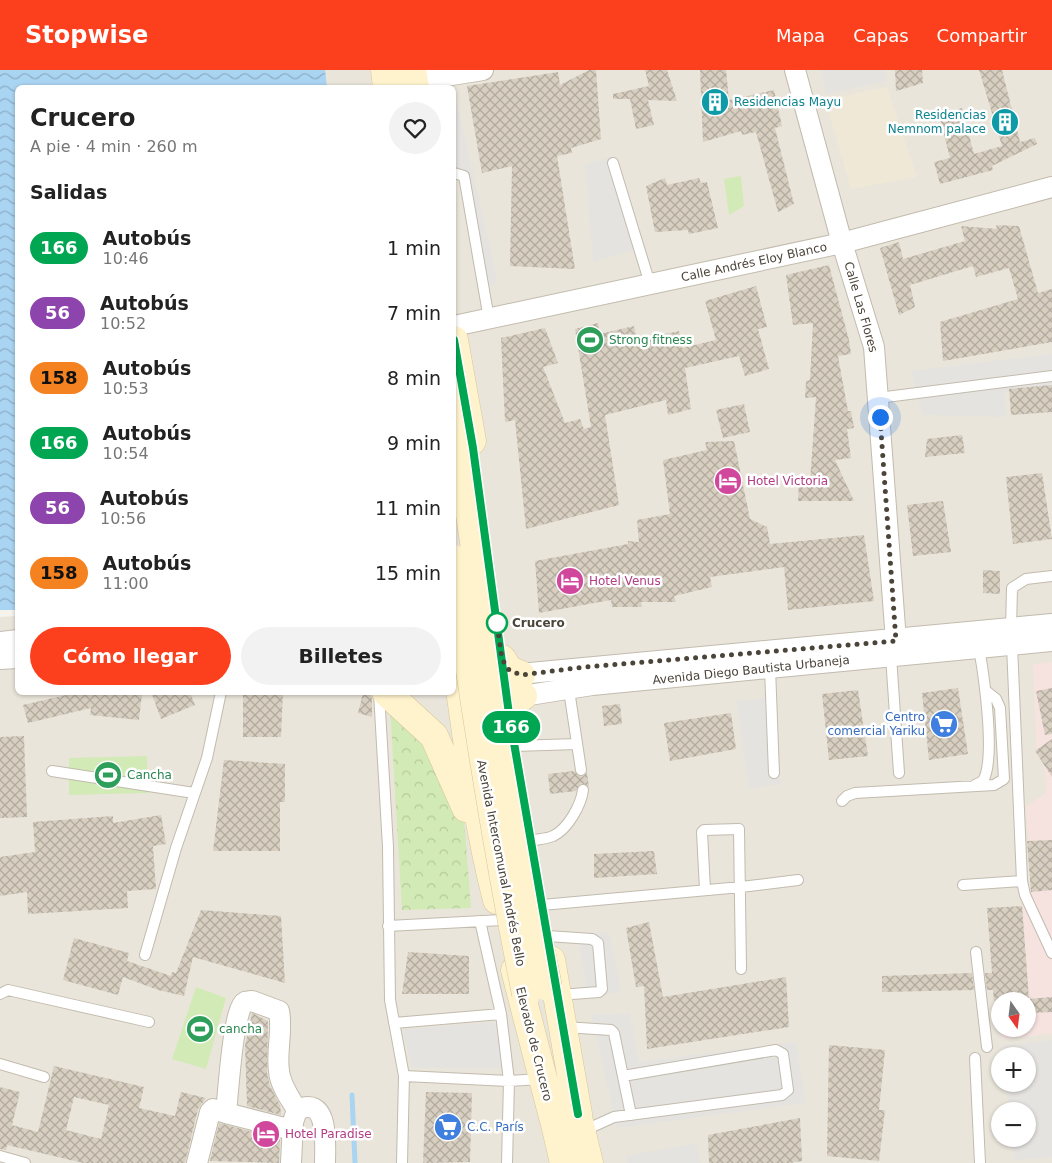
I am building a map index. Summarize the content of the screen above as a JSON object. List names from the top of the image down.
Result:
{
  "streets": {
    "main road": ["Avenida Intercomunal Andrés Bello", "Elevado de Crucero"],
    "street": ["Calle Andrés Eloy Blanco", "Calle Las Flores", "Avenida Diego Bautista Urbaneja"]
  },
  "crossings": [
    ["Calle Andrés Eloy Blanco", "Calle Las Flores"],
    ["Calle Las Flores", "Avenida Diego Bautista Urbaneja"],
    ["Avenida Intercomunal Andrés Bello", "Elevado de Crucero"]
  ],
  "places": {
    "building": ["Residencias Mayu", "Residencias Nemnom palace"],
    "sports": ["Strong fitness", "Cancha", "cancha"],
    "hotel": ["Hotel Victoria", "Hotel Venus", "Hotel Paradise"],
    "other": ["Crucero"],
    "supermarket": ["Centro comercial Yariku", "C.C. París"]
  },
  "lines": ["bus line 166"],
  "north": "bottom",
  "page": {
    "header": "Stopwise",
    "nav": ["Mapa", "Capas", "Compartir"],
    "on_map": "166",
    "heading": [
      ["Crucero", "A pie · 4 min · 260 m"],
      "Salidas"
    ],
    "list": [
      {
        "mark": "166",
        "name": "Autobús",
        "note": "10:46",
        "value": "1 min"
      },
      {
        "mark": "56",
        "name": "Autobús",
        "note": "10:52",
        "value": "7 min"
      },
      {
        "mark": "158",
        "name": "Autobús",
        "note": "10:53",
        "value": "8 min"
      },
      {
        "mark": "166",
        "name": "Autobús",
        "note": "10:54",
        "value": "9 min"
      },
      {
        "mark": "56",
        "name": "Autobús",
        "note": "10:56",
        "value": "11 min"
      },
      {
        "mark": "158",
        "name": "Autobús",
        "note": "11:00",
        "value": "15 min"
      }
    ],
    "buttons": ["Cómo llegar", "Billetes"],
    "map_buttons": ["+", "−"]
  }
}
